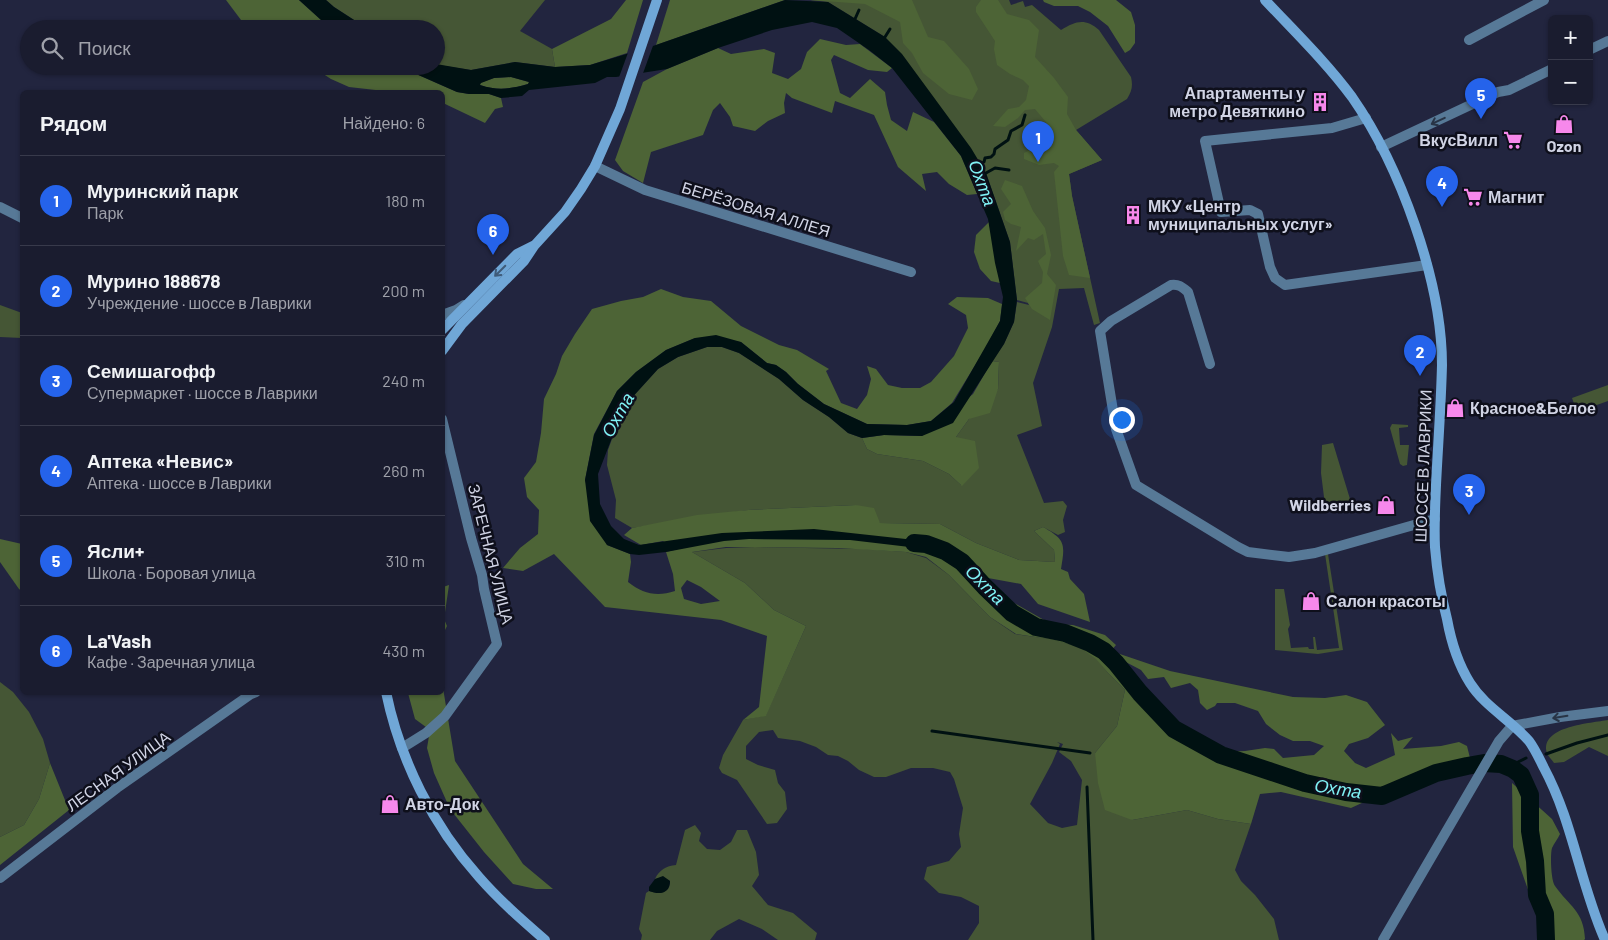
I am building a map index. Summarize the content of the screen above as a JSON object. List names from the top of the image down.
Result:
{
  "streets": {
    "street": [
      "БЕРЁЗОВАЯ АЛЛЕЯ",
      "ШОССЕ В ЛАВРИКИ",
      "ЗАРЕЧНАЯ УЛИЦА",
      "ЛЕСНАЯ УЛИЦА"
    ]
  },
  "water": ["Охта"],
  "places": {
    "building": ["Апартаменты у метро Девяткино", "МКУ «Центр муниципальных услуг»"],
    "shop": [
      "Ozon",
      "Красное&Белое",
      "Wildberries",
      "Салон красоты",
      "Авто-Док"
    ],
    "supermarket": ["ВкусВилл", "Магнит"]
  },
  "page": {
    "map_buttons": ["+", "−"],
    "search": "Поиск",
    "pins": [
      "5",
      "1",
      "4",
      "6",
      "2",
      "3"
    ],
    "heading": ["Рядом", "Найдено: 6"],
    "list": [
      {
        "mark": "1",
        "name": "Муринский парк",
        "note": "Парк",
        "value": "180 m"
      },
      {
        "mark": "2",
        "name": "Мурино 188678",
        "note": "Учреждение · шоссе в Лаврики",
        "value": "200 m"
      },
      {
        "mark": "3",
        "name": "Семишагофф",
        "note": "Супермаркет · шоссе в Лаврики",
        "value": "240 m"
      },
      {
        "mark": "4",
        "name": "Аптека «Невис»",
        "note": "Аптека · шоссе в Лаврики",
        "value": "260 m"
      },
      {
        "mark": "5",
        "name": "Ясли+",
        "note": "Школа · Боровая улица",
        "value": "310 m"
      },
      {
        "mark": "6",
        "name": "La'Vash",
        "note": "Кафе · Заречная улица",
        "value": "430 m"
      }
    ]
  }
}
